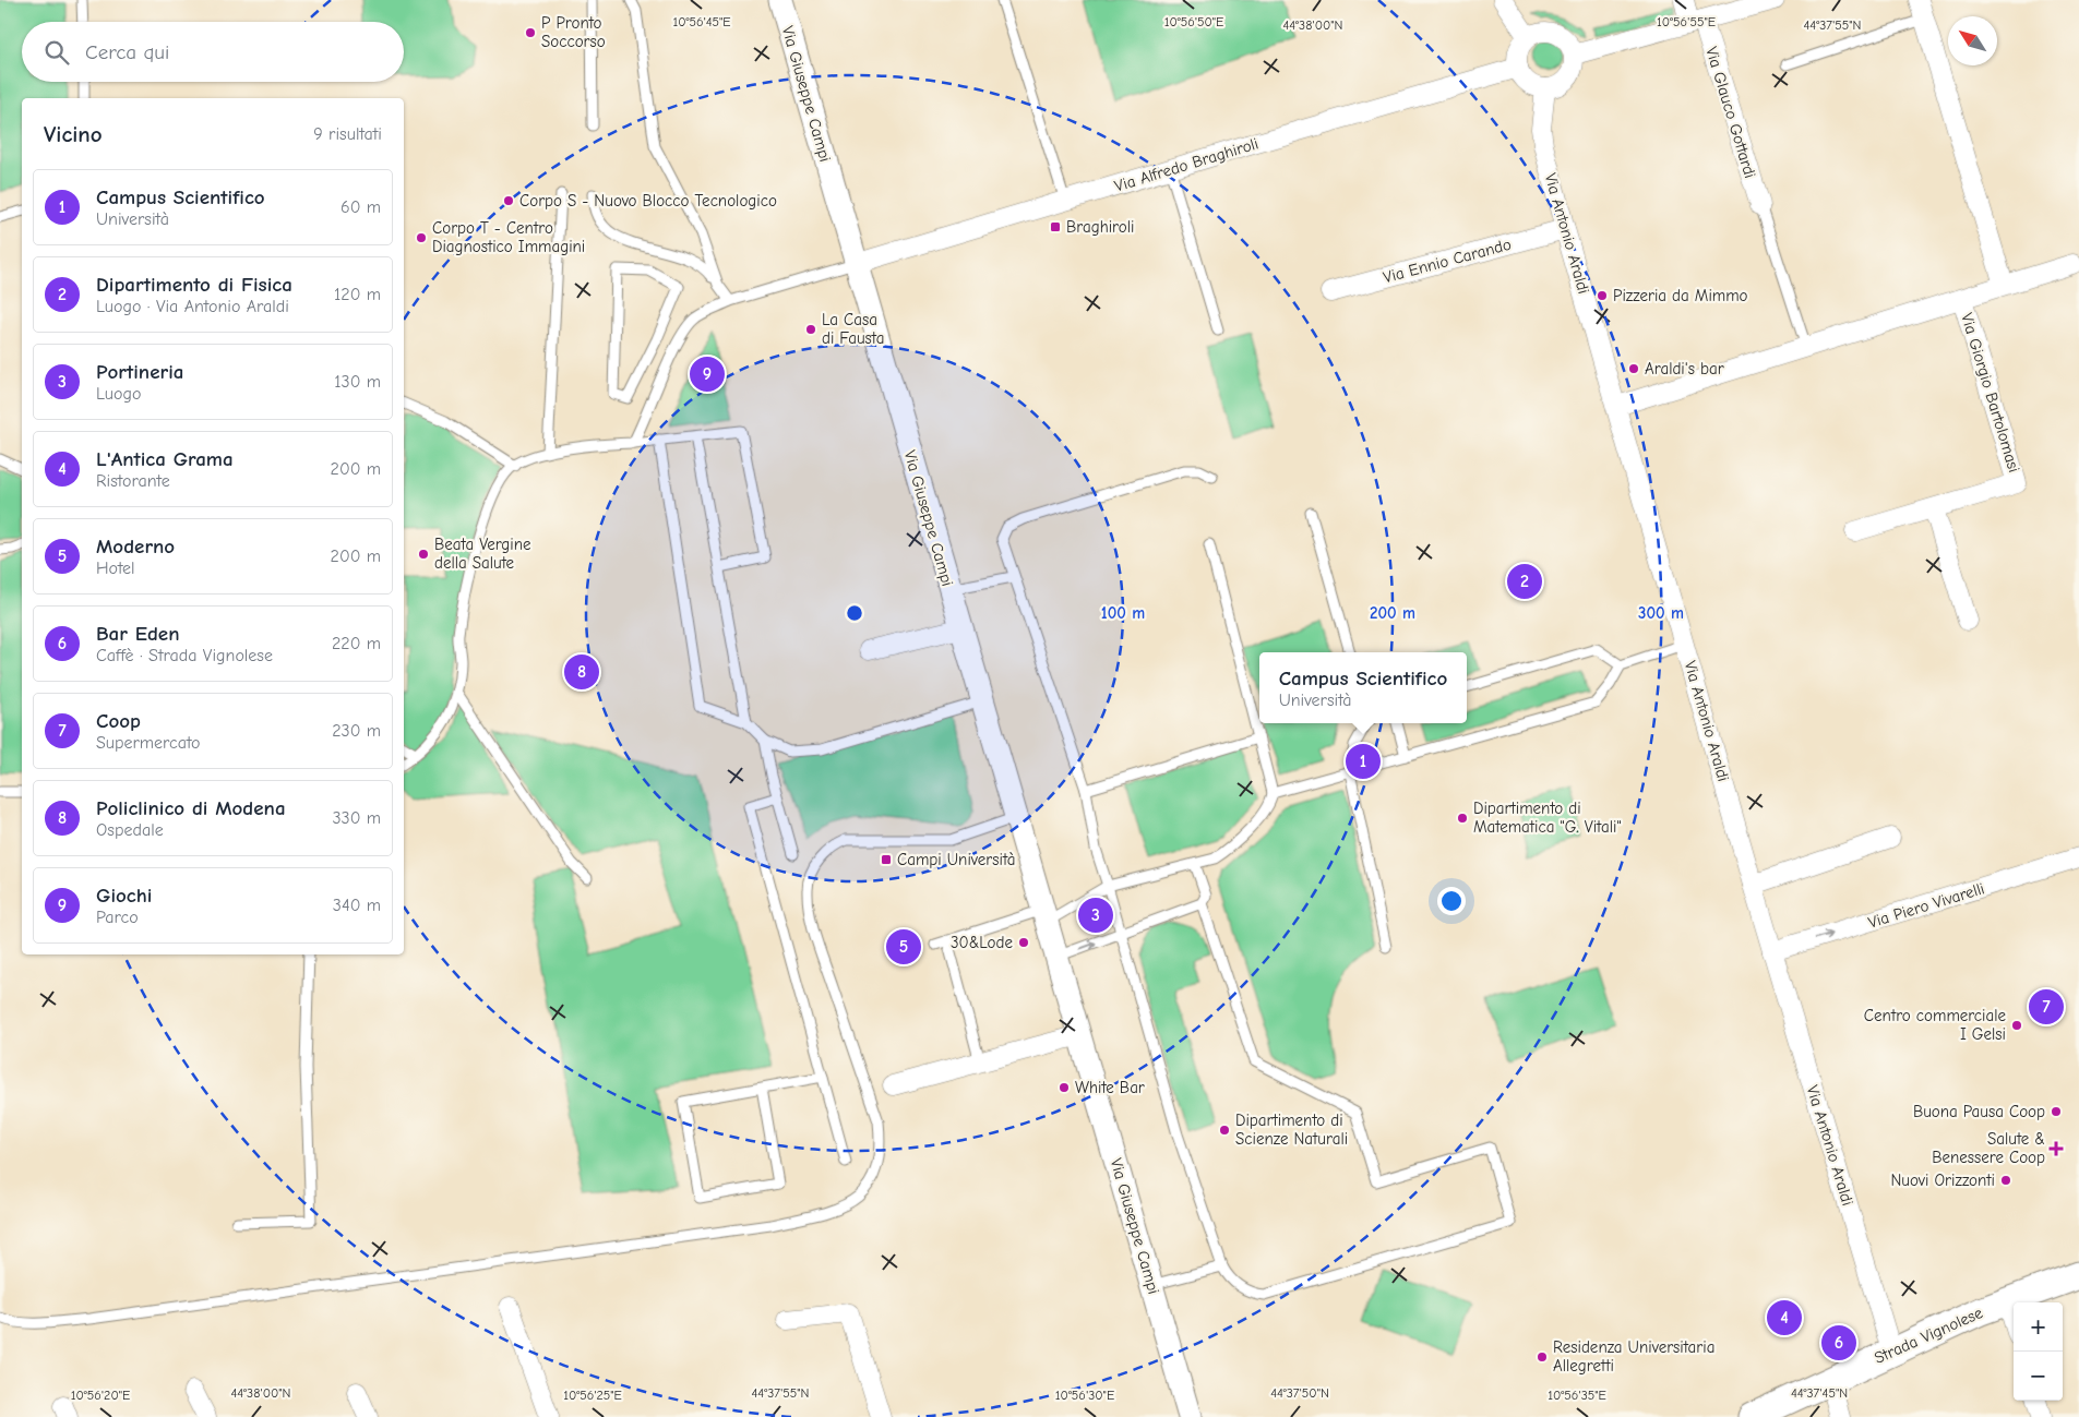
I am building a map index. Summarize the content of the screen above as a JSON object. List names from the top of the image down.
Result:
{
  "streets": {
    "main road": ["Strada Vignolese"],
    "street": [
      "Via Giuseppe Campi",
      "Via Glauco Gottardi",
      "Via Alfredo Braghiroli",
      "Via Antonio Araldi",
      "Via Ennio Carando",
      "Via Giorgio Bartolomasi",
      "Via Piero Vivarelli"
    ]
  },
  "crossings": [
    ["Via Giuseppe Campi", "Via Alfredo Braghiroli"],
    ["Via Alfredo Braghiroli", "Via Antonio Araldi"],
    ["Via Antonio Araldi", "Via Ennio Carando"],
    ["Via Antonio Araldi", "Via Piero Vivarelli"],
    ["Via Antonio Araldi", "Strada Vignolese"]
  ],
  "places": {
    "other": [
      "P Pronto Soccorso",
      "Corpo S - Nuovo Blocco Tecnologico",
      "Corpo T - Centro Diagnostico Immagini",
      "Pizzeria da Mimmo",
      "La Casa di Fausta",
      "Araldi's bar",
      "Beata Vergine della Salute",
      "Dipartimento di Matematica \"G. Vitali\"",
      "30&Lode",
      "Centro commerciale I Gelsi",
      "White Bar",
      "Buona Pausa Coop",
      "Dipartimento di Scienze Naturali",
      "Nuovi Orizzonti",
      "Residenza Universitaria Allegretti"
    ],
    "transit": ["Braghiroli", "Campi Università"],
    "health": ["Salute & Benessere Coop"]
  },
  "north": "top left",
  "page": {
    "search": "Cerca qui",
    "heading": ["Vicino", "9 risultati"],
    "list": [
      {
        "mark": "1",
        "name": "Campus Scientifico",
        "note": "Università",
        "value": "60 m"
      },
      {
        "mark": "2",
        "name": "Dipartimento di Fisica",
        "note": "Luogo · Via Antonio Araldi",
        "value": "120 m"
      },
      {
        "mark": "3",
        "name": "Portineria",
        "note": "Luogo",
        "value": "130 m"
      },
      {
        "mark": "4",
        "name": "L'Antica Grama",
        "note": "Ristorante",
        "value": "200 m"
      },
      {
        "mark": "5",
        "name": "Moderno",
        "note": "Hotel",
        "value": "200 m"
      },
      {
        "mark": "6",
        "name": "Bar Eden",
        "note": "Caffè · Strada Vignolese",
        "value": "220 m"
      },
      {
        "mark": "7",
        "name": "Coop",
        "note": "Supermercato",
        "value": "230 m"
      },
      {
        "mark": "8",
        "name": "Policlinico di Modena",
        "note": "Ospedale",
        "value": "330 m"
      },
      {
        "mark": "9",
        "name": "Giochi",
        "note": "Parco",
        "value": "340 m"
      }
    ],
    "pins": [
      "9",
      "2",
      "8",
      "1",
      "3",
      "5",
      "7",
      "4",
      "6"
    ],
    "popup": ["Campus Scientifico", "Università"],
    "map_buttons": ["+", "−"]
  },
  "coordinates": [
    "10°56'45\"E",
    "10°56'50\"E",
    "10°56'55\"E",
    "44°38'00\"N",
    "44°37'55\"N",
    "44°37'50\"N",
    "44°37'45\"N",
    "10°56'20\"E",
    "10°56'25\"E",
    "10°56'30\"E",
    "10°56'35\"E"
  ],
  "rings": ["100 m", "200 m", "300 m"]
}
